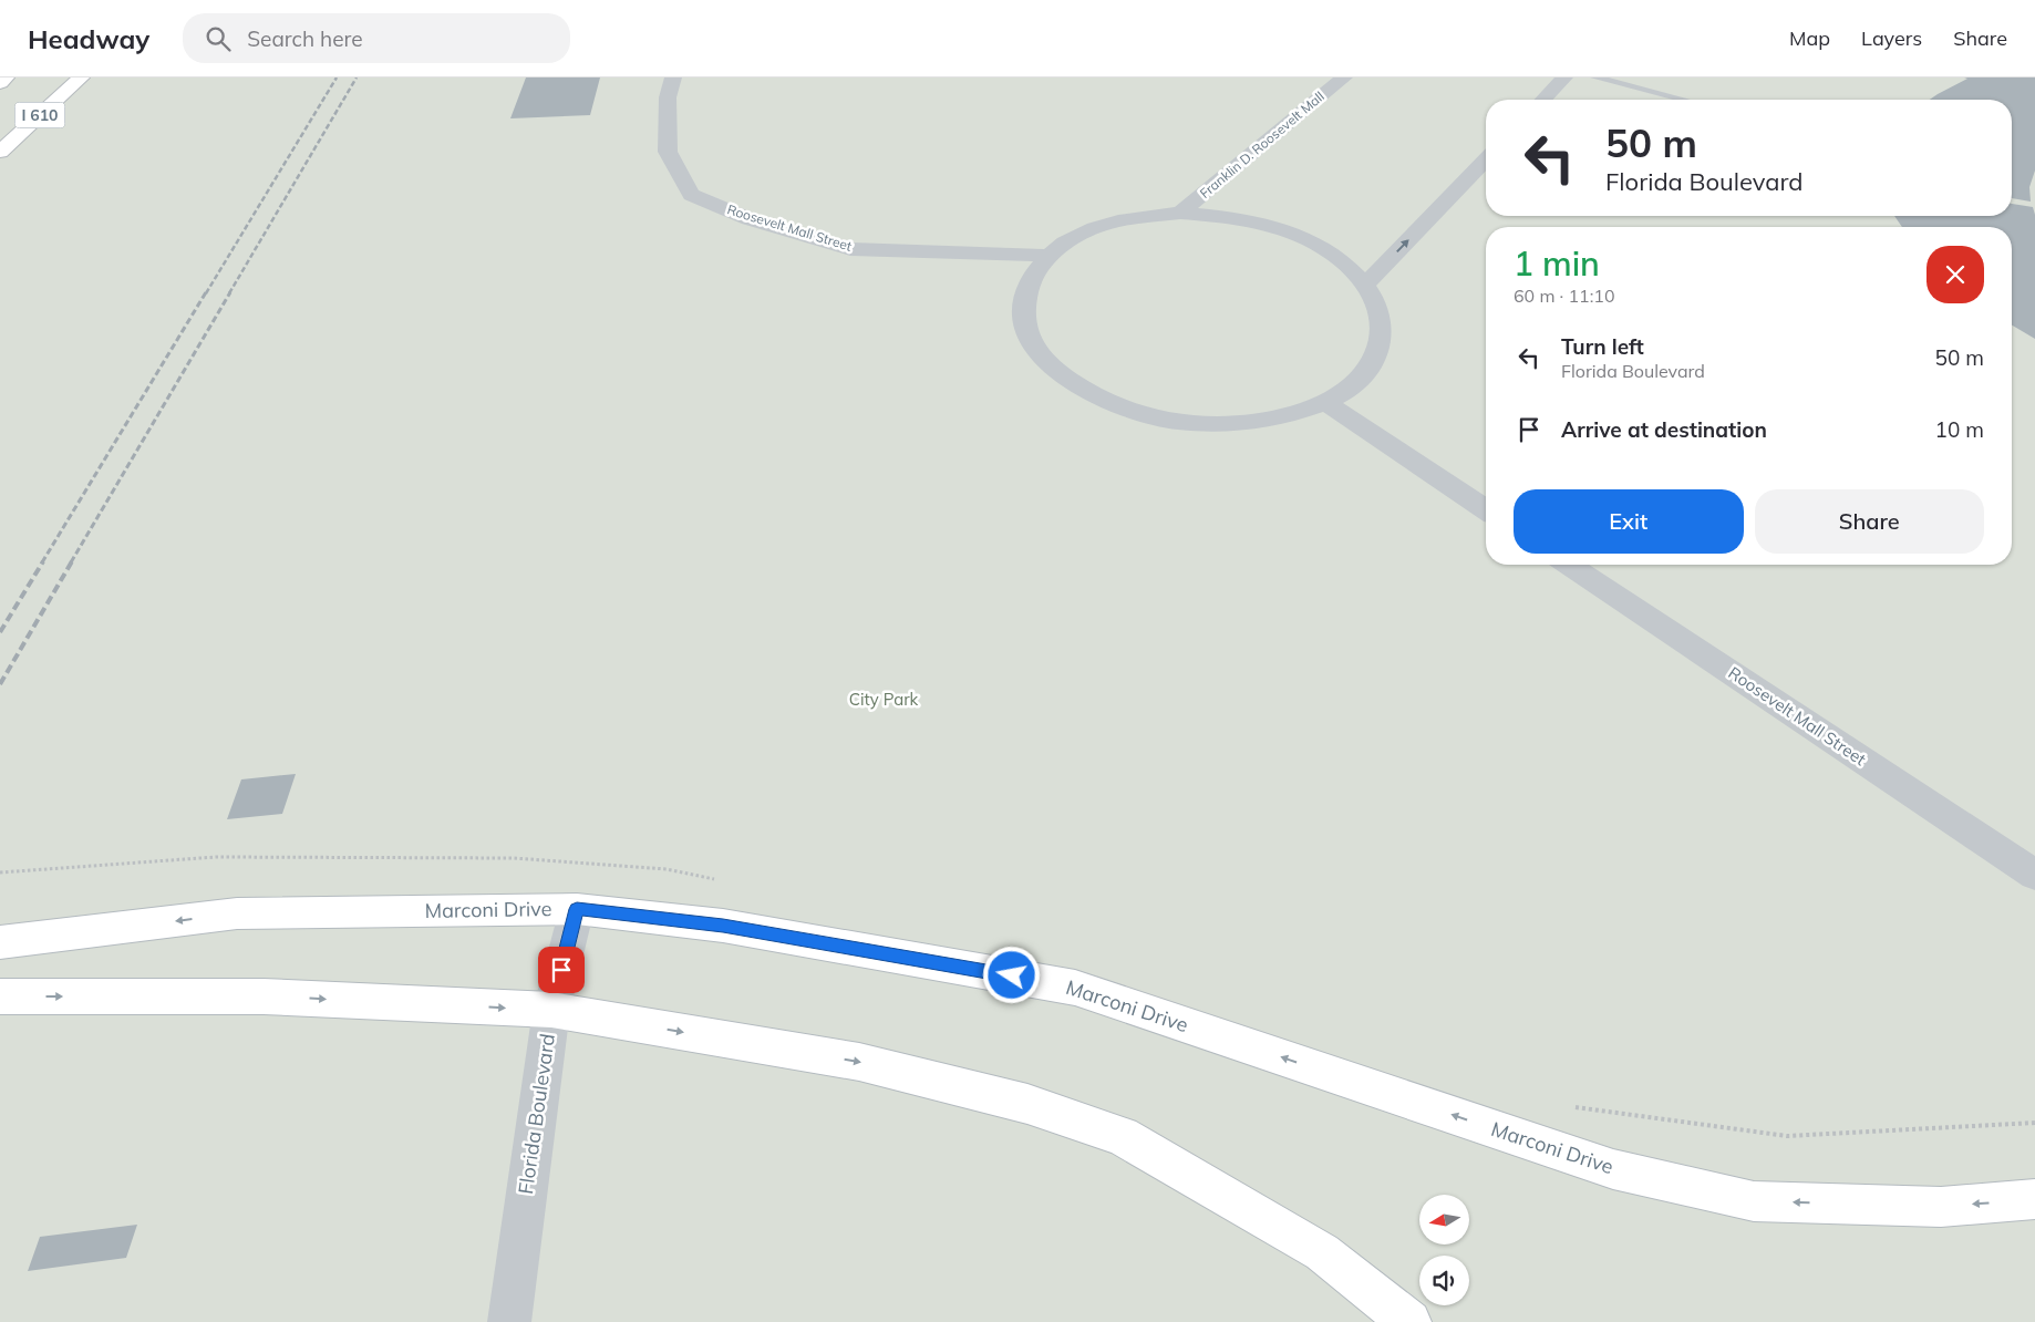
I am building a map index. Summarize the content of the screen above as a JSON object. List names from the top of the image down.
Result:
{
  "streets": {
    "main road": ["I 610", "Marconi Drive"],
    "street": ["Franklin D. Roosevelt Mall", "Roosevelt Mall Street", "Florida Boulevard"]
  },
  "crossings": [
    ["Marconi Drive", "Florida Boulevard"]
  ],
  "parks": ["City Park"],
  "north": "left",
  "page": {
    "header": "Headway",
    "search": "Search here",
    "nav": ["Map", "Layers", "Share"],
    "turn": ["50 m", "Florida Boulevard"],
    "heading": ["1 min", "60 m · 11:10"],
    "list": [
      {
        "name": "Turn left",
        "note": "Florida Boulevard",
        "value": "50 m"
      },
      {
        "name": "Arrive at destination",
        "value": "10 m"
      }
    ],
    "buttons": ["Exit", "Share"]
  }
}
